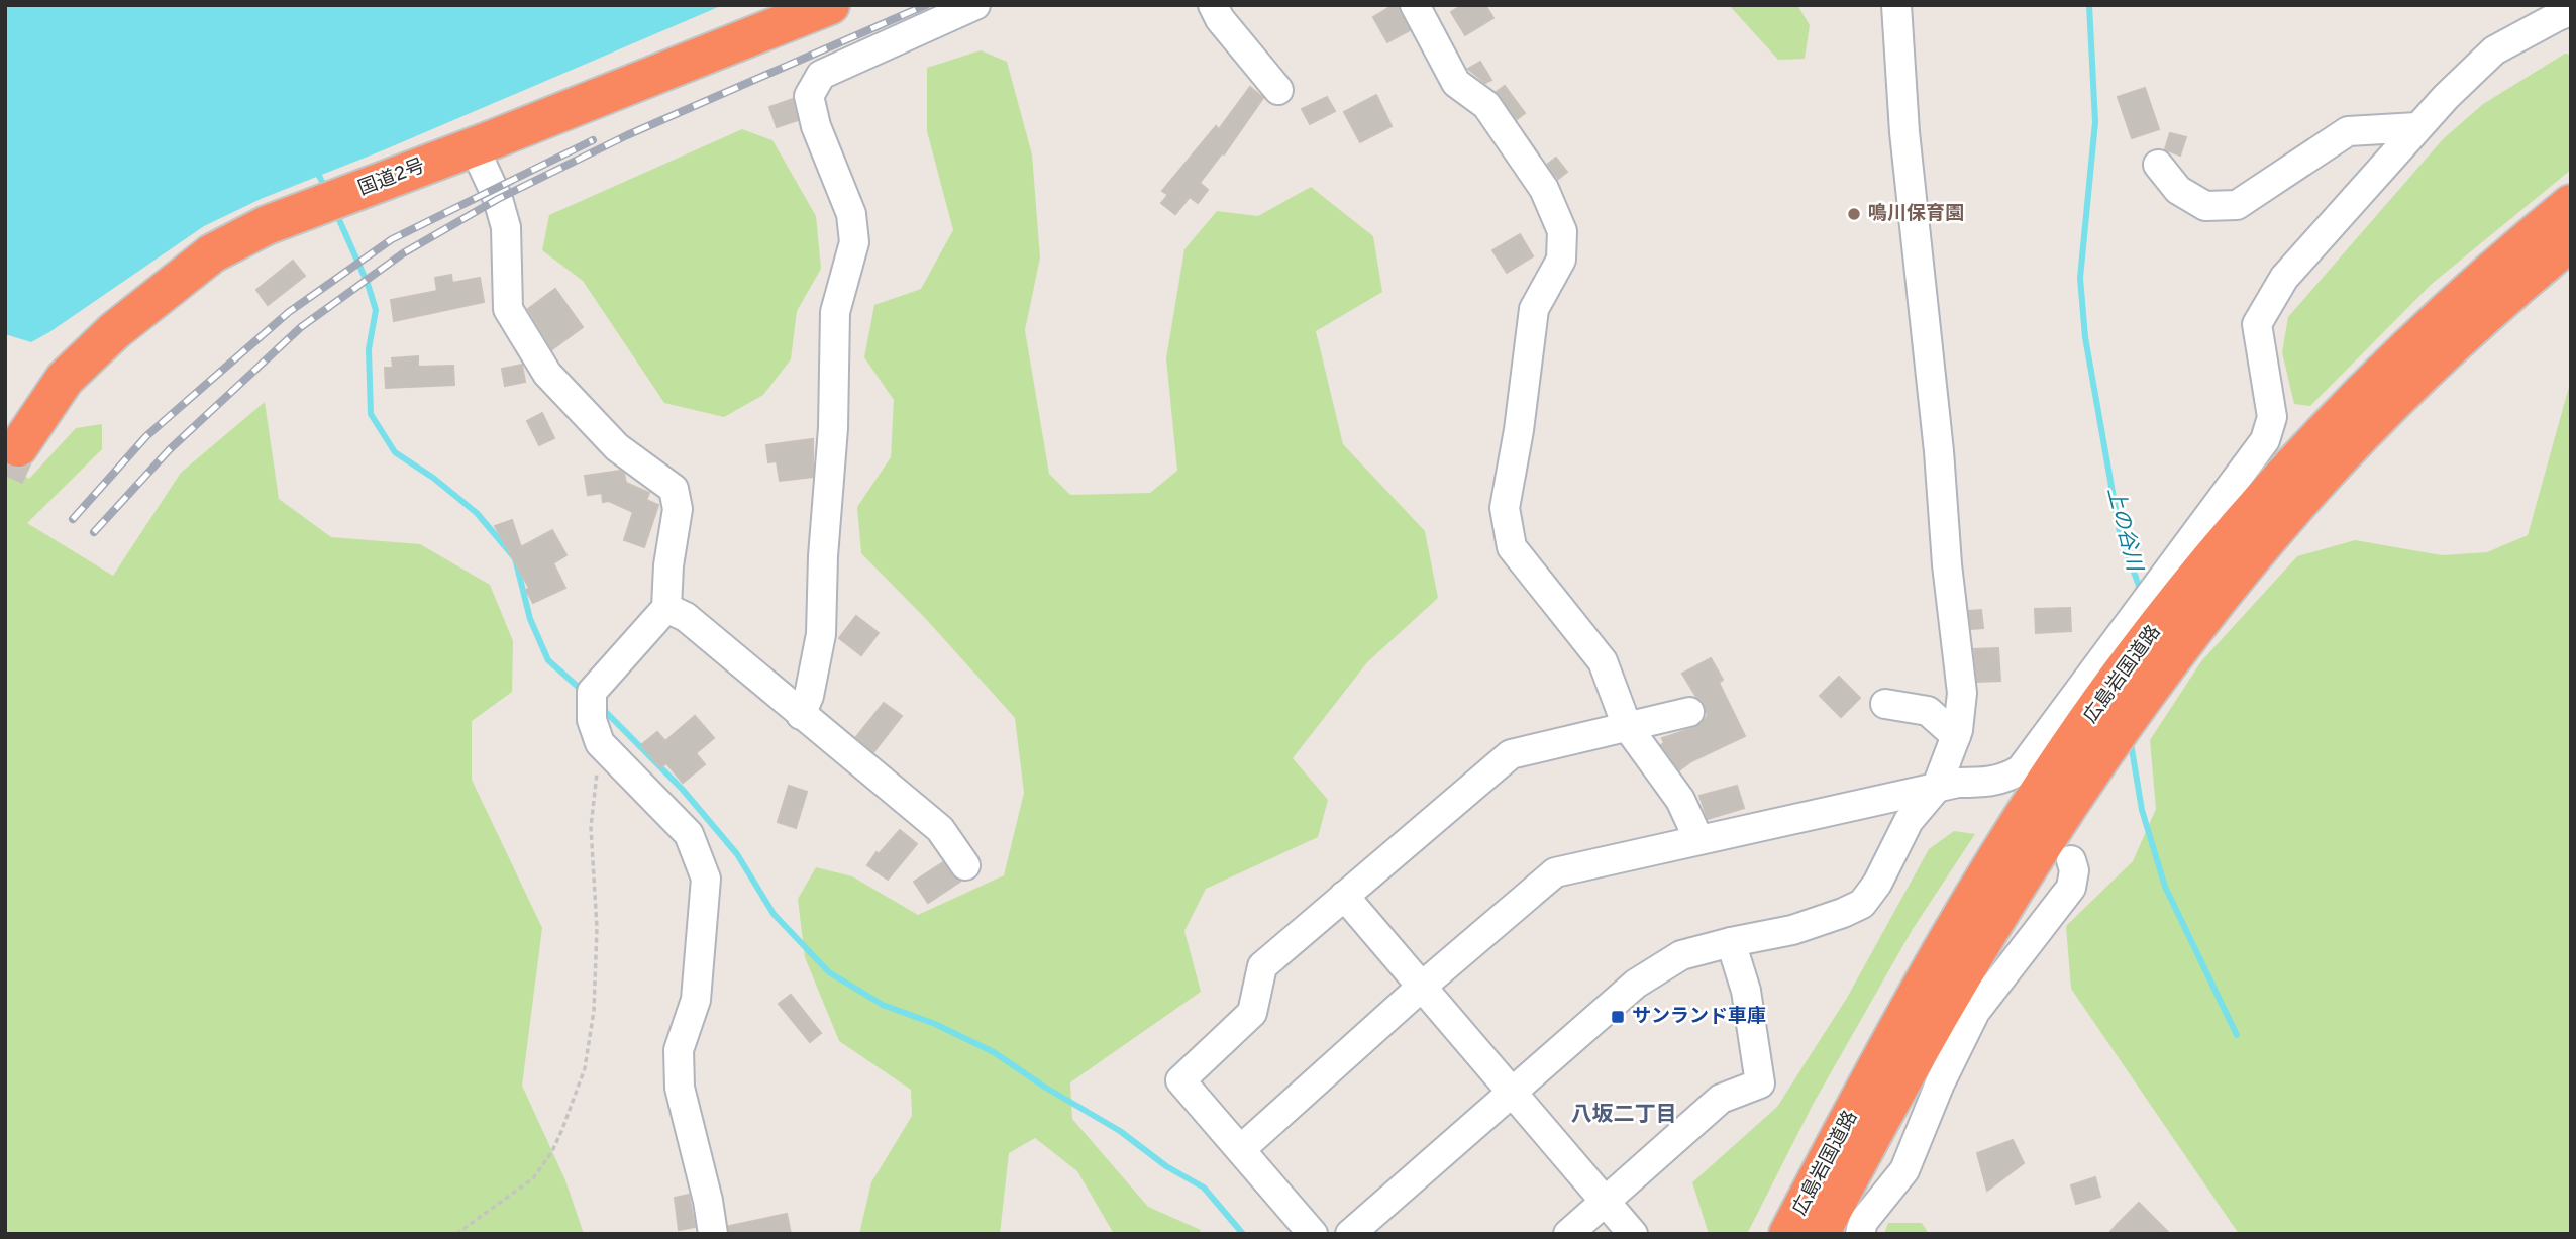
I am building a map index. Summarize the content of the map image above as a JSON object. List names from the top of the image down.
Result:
{
  "streets": {
    "highway": ["国道2号", "広島岩国道路"]
  },
  "districts": ["八坂二丁目"],
  "water": ["上の谷川"],
  "places": {
    "other": ["鳴川保育園"],
    "transit": ["サンランド車庫"]
  }
}
